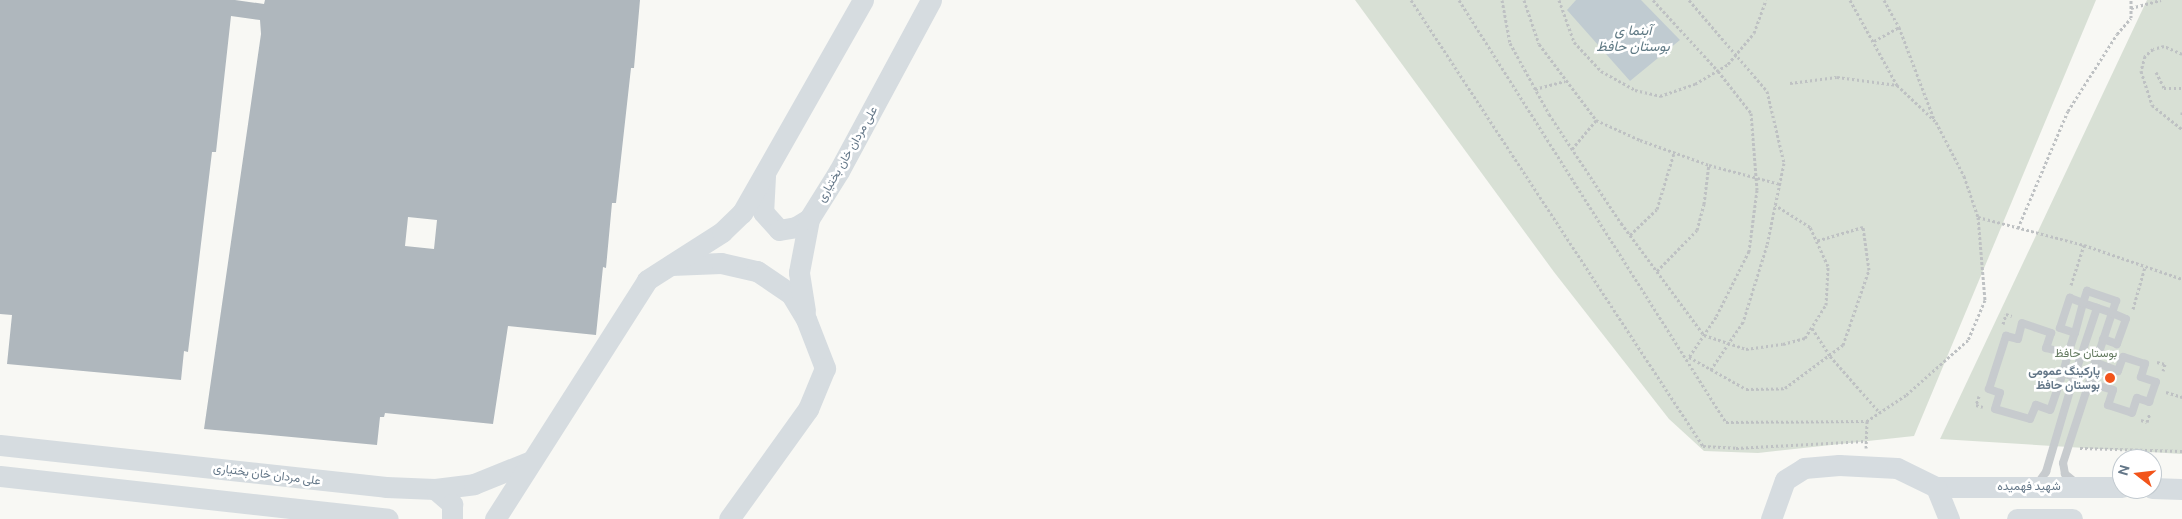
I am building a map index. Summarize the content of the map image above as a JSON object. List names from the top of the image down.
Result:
{
  "streets": {
    "main road": ["علی مردان خان بختیاری", "شهید فهمیده"]
  },
  "water": ["آبنما ی بوستان حافظ"],
  "parks": ["بوستان حافظ"],
  "places": ["پارکینگ عمومی بوستان حافظ"],
  "north": "left"
}
